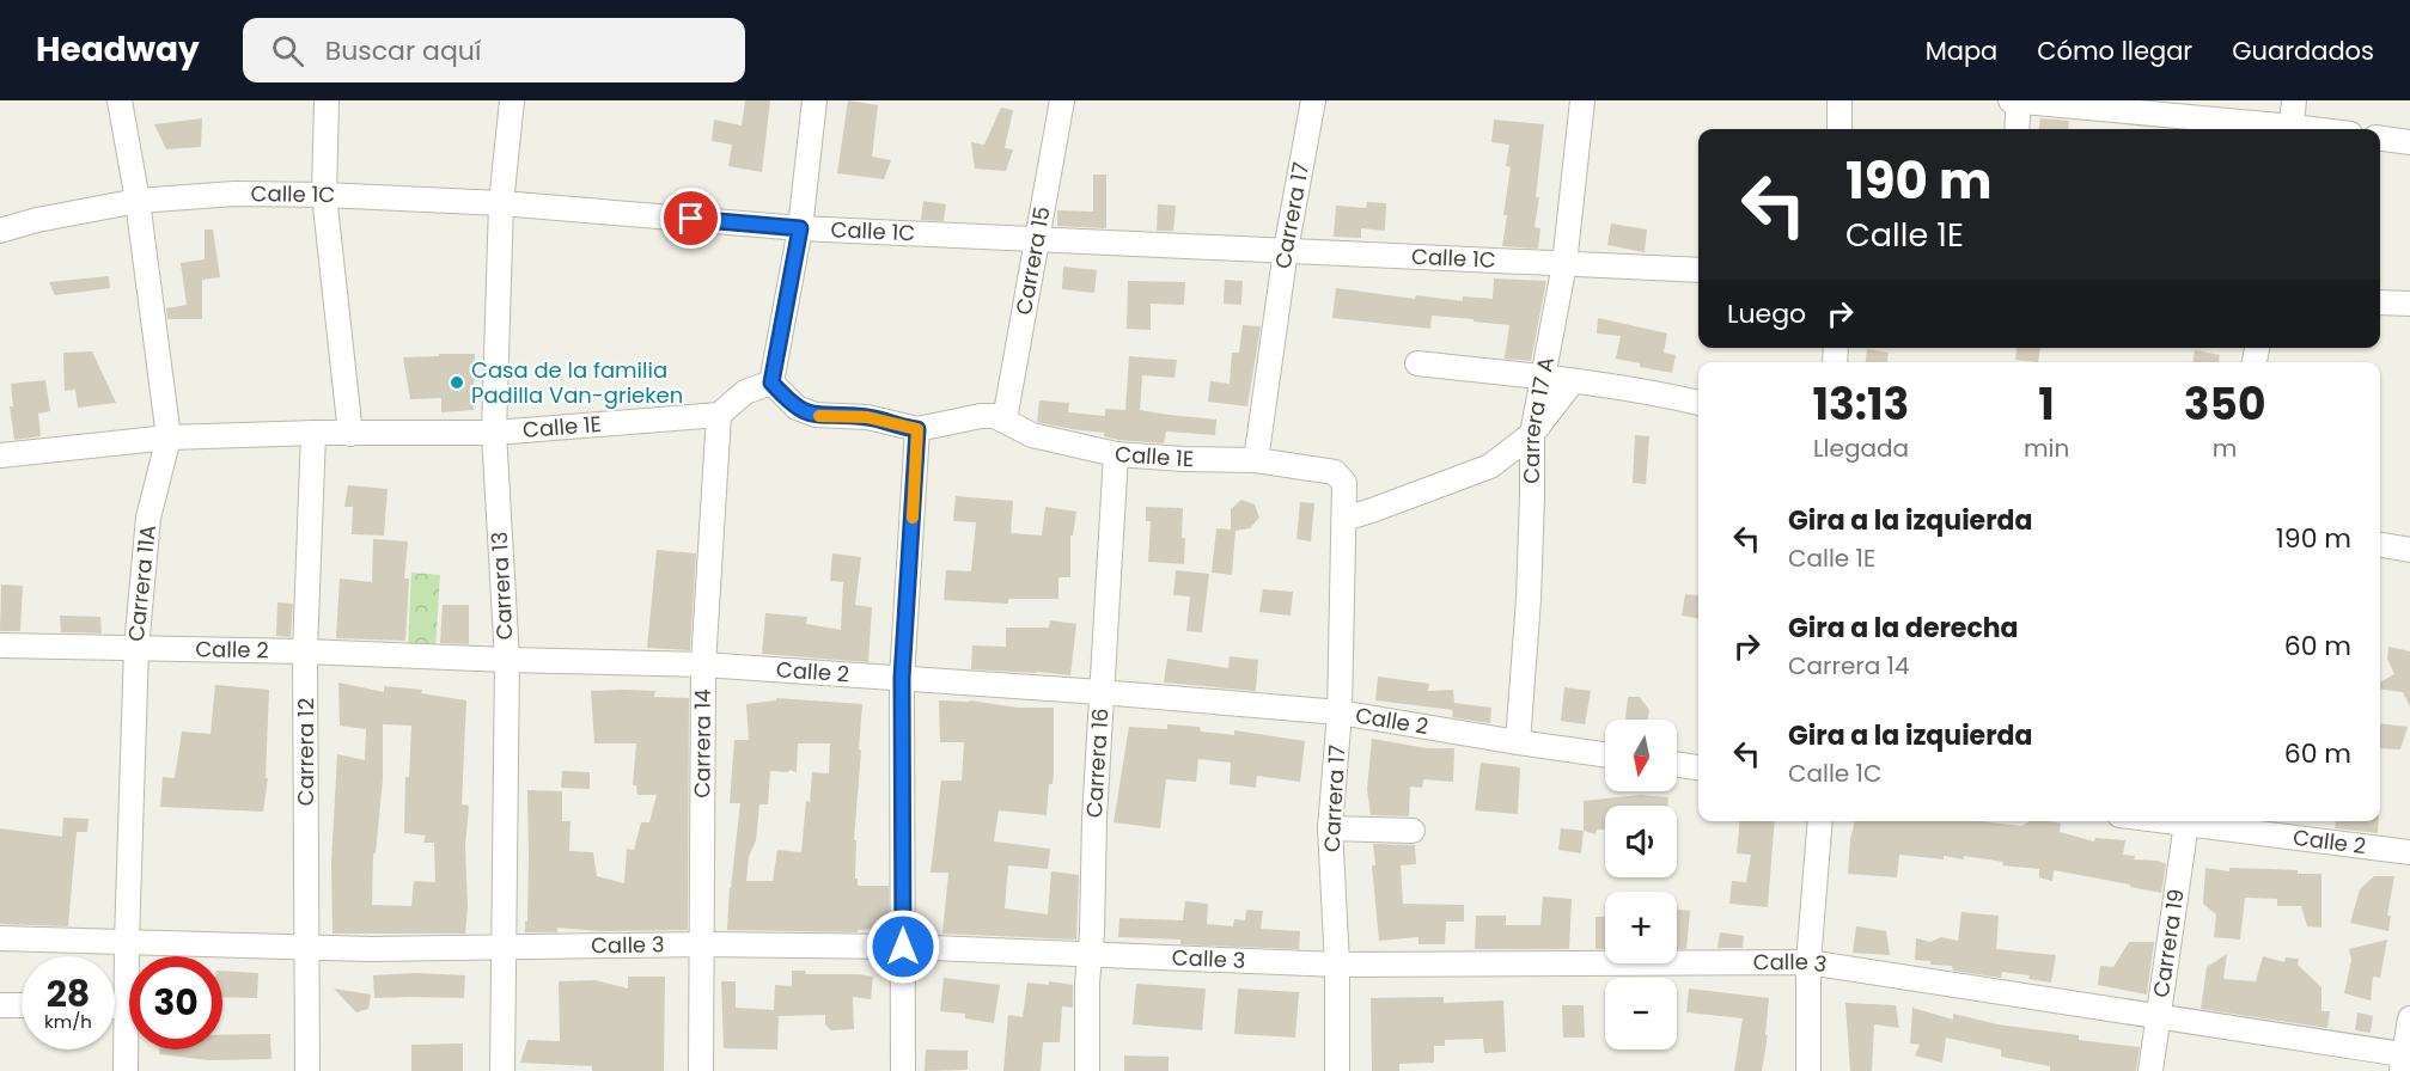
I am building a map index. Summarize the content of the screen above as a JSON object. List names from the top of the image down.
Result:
{
  "streets": {
    "street": [
      "Calle 1C",
      "Carrera 17",
      "Carrera 15",
      "Carrera 17 A",
      "Calle 1E",
      "Carrera 11A",
      "Carrera 13",
      "Calle 2",
      "Carrera 14",
      "Carrera 12",
      "Carrera 16",
      "Carrera 19",
      "Calle 3"
    ]
  },
  "crossings": [
    ["Calle 1C", "Carrera 17"],
    ["Calle 1C", "Carrera 15"],
    ["Calle 1C", "Carrera 17 A"],
    ["Calle 1C", "Carrera 11A"],
    ["Calle 1C", "Carrera 13"],
    ["Carrera 17", "Calle 1E"],
    ["Carrera 17", "Calle 2"],
    ["Carrera 17", "Calle 3"],
    ["Carrera 15", "Calle 1E"],
    ["Carrera 17 A", "Calle 2"],
    ["Calle 1E", "Carrera 11A"],
    ["Calle 1E", "Carrera 13"],
    ["Calle 1E", "Carrera 14"],
    ["Calle 1E", "Carrera 12"],
    ["Calle 1E", "Carrera 16"],
    ["Carrera 11A", "Calle 2"],
    ["Carrera 11A", "Calle 3"],
    ["Carrera 13", "Calle 2"],
    ["Carrera 13", "Calle 3"],
    ["Calle 2", "Carrera 14"],
    ["Calle 2", "Carrera 12"],
    ["Calle 2", "Carrera 16"],
    ["Carrera 14", "Calle 3"],
    ["Carrera 12", "Calle 3"],
    ["Carrera 16", "Calle 3"],
    ["Carrera 19", "Calle 3"]
  ],
  "places": ["Casa de la familia Padilla Van-grieken"],
  "north": "bottom",
  "page": {
    "header": "Headway",
    "search": "Buscar aquí",
    "nav": ["Mapa", "Cómo llegar", "Guardados"],
    "turn": ["190 m", "Calle 1E"],
    "then": "Luego",
    "eta": [
      "13:13",
      "Llegada",
      "1",
      "min",
      "350",
      "m"
    ],
    "list": [
      {
        "name": "Gira a la izquierda",
        "note": "Calle 1E",
        "value": "190 m"
      },
      {
        "name": "Gira a la derecha",
        "note": "Carrera 14",
        "value": "60 m"
      },
      {
        "name": "Gira a la izquierda",
        "note": "Calle 1C",
        "value": "60 m"
      }
    ],
    "map_buttons": ["+", "−"],
    "speed": "28 km/h",
    "limit": "30"
  }
}
